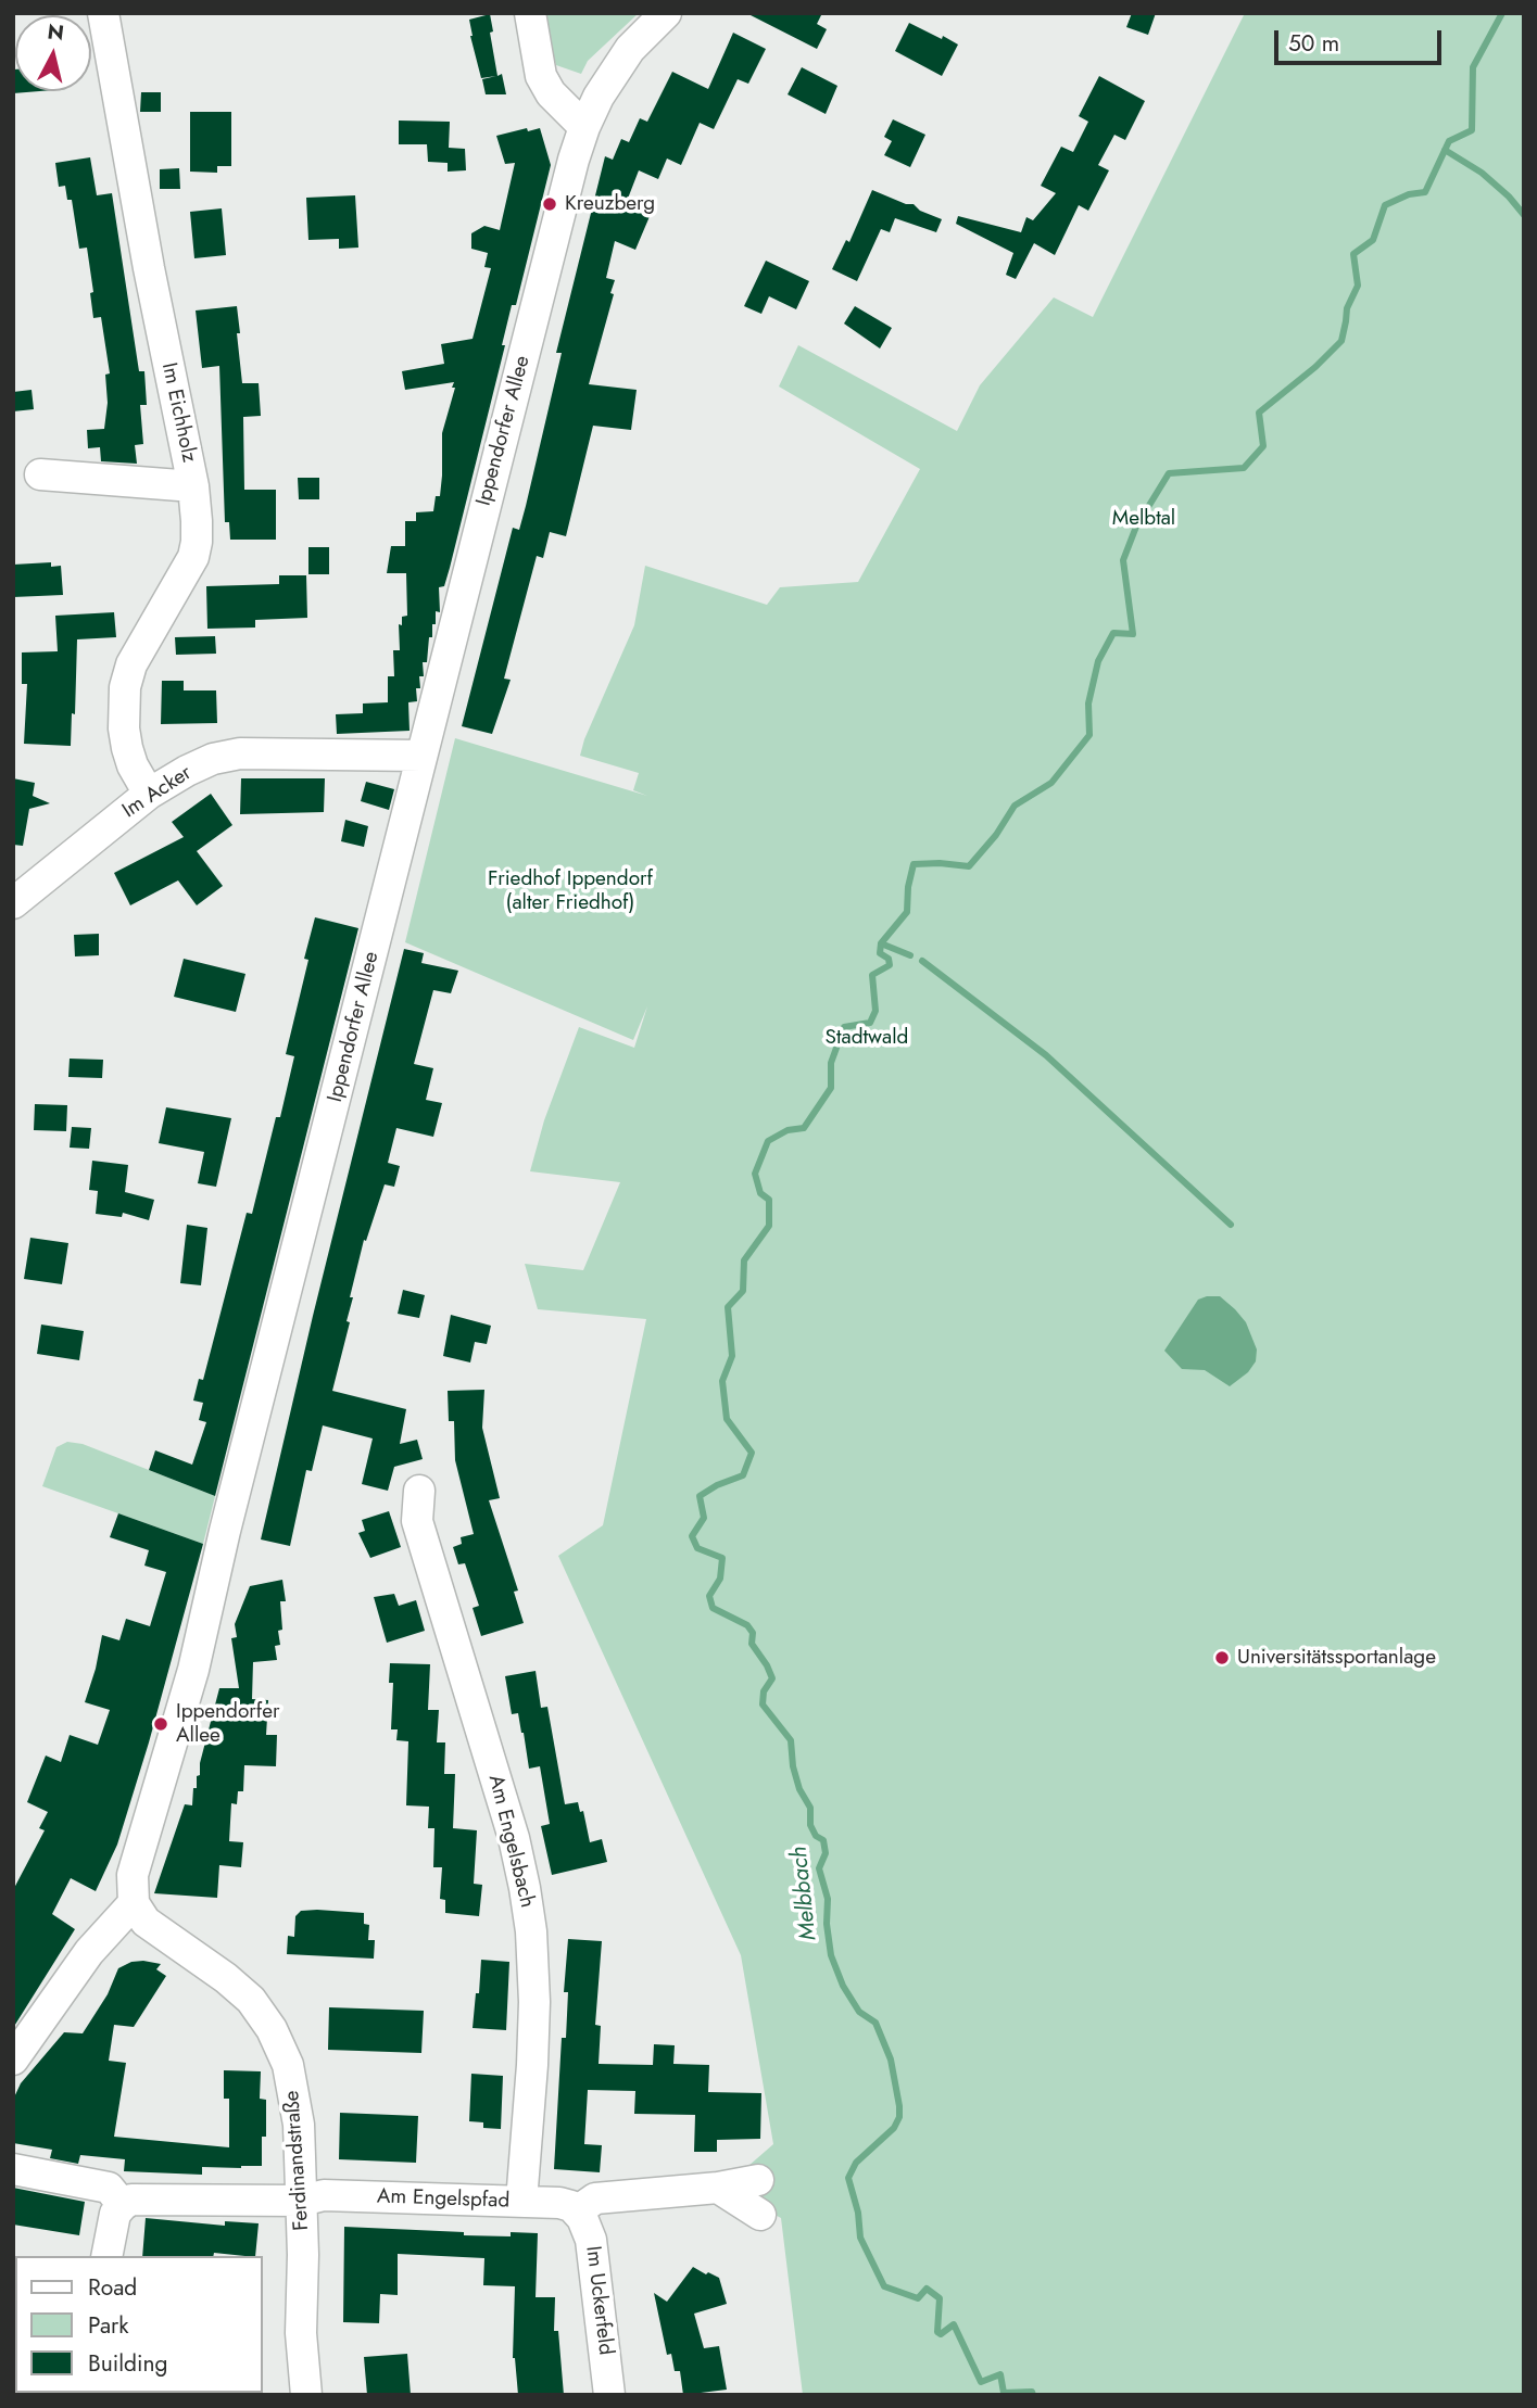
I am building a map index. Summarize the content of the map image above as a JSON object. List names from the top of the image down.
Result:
{
  "streets": {
    "street": [
      "Im Eichholz",
      "Ippendorfer Allee",
      "Im Acker",
      "Am Engelsbach",
      "Ferdinandstraße",
      "Am Engelspfad",
      "Im Uckerfeld"
    ]
  },
  "crossings": [
    ["Im Eichholz", "Im Acker"],
    ["Ippendorfer Allee", "Im Acker"],
    ["Ippendorfer Allee", "Ferdinandstraße"],
    ["Am Engelsbach", "Am Engelspfad"],
    ["Ferdinandstraße", "Am Engelspfad"],
    ["Am Engelspfad", "Im Uckerfeld"]
  ],
  "water": ["Melbbach"],
  "parks": ["Melbtal", "Friedhof Ippendorf (alter Friedhof)", "Stadtwald"],
  "places": ["Kreuzberg", "Universitätssportanlage", "Ippendorfer Allee"],
  "legend": ["Road", "Park", "Building"],
  "scale_bar": "50 m",
  "north": "top"
}
